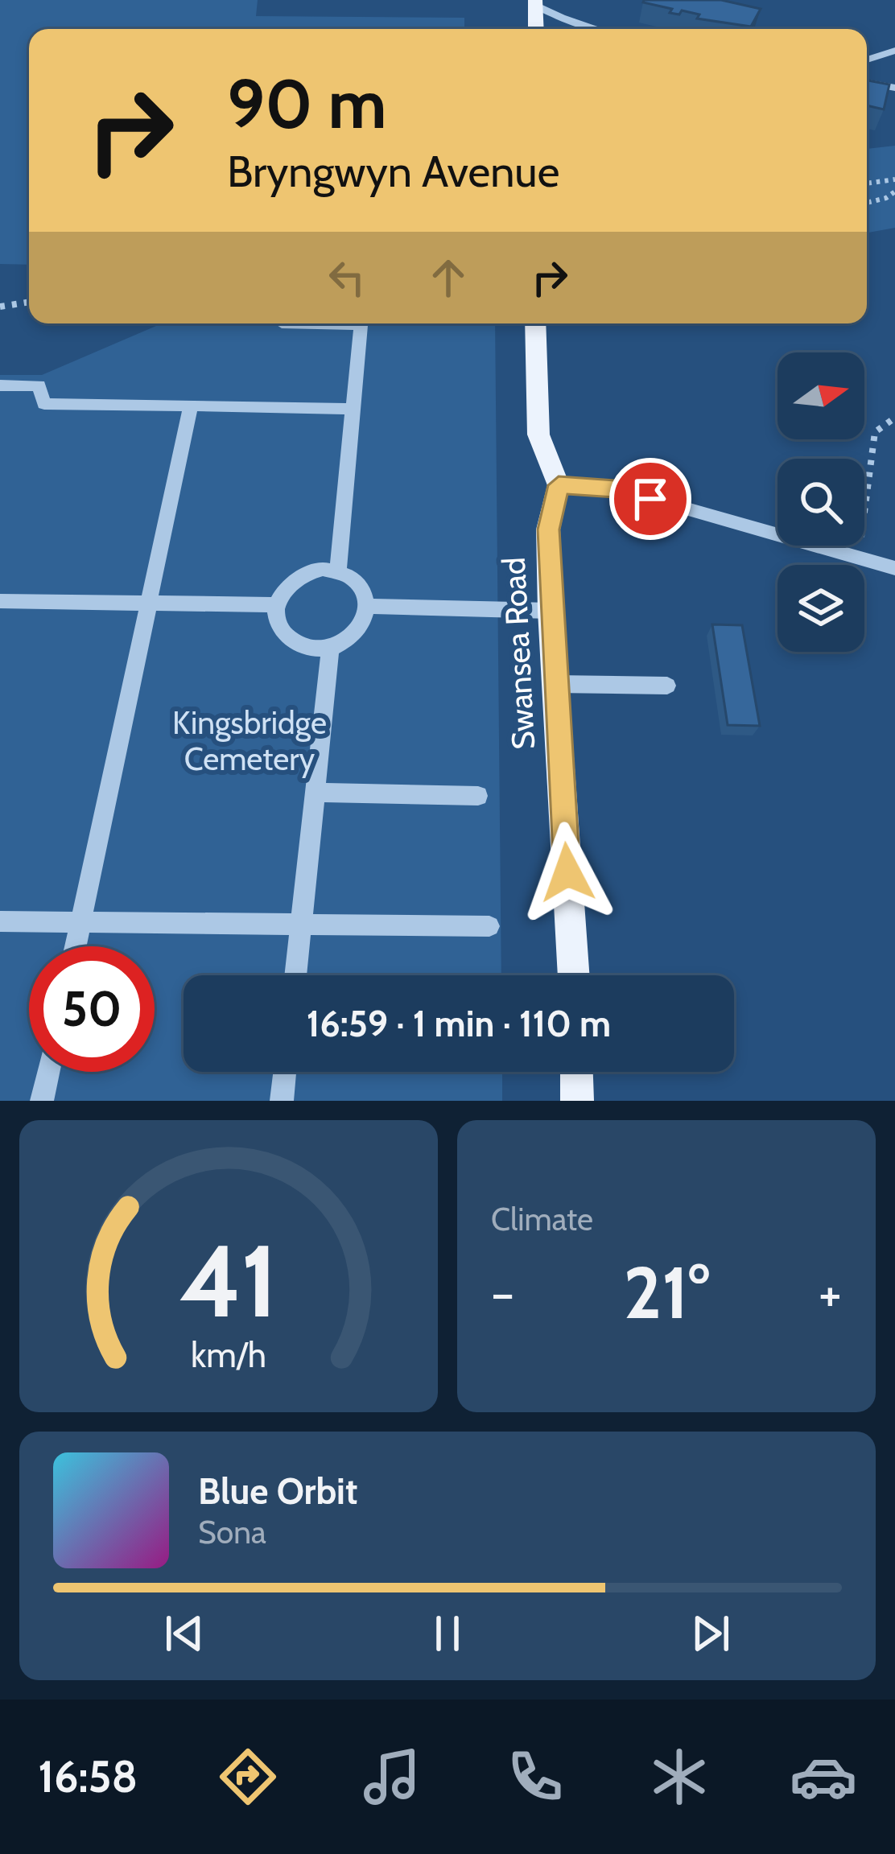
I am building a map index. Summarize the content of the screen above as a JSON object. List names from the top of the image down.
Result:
{
  "streets": {
    "main road": ["Swansea Road"]
  },
  "parks": ["Kingsbridge Cemetery"],
  "north": "right",
  "page": {
    "turn": ["90 m", "Bryngwyn Avenue"],
    "limit": "50",
    "trip": "16:59 · 1 min · 110 m",
    "tile": "Climate",
    "heat": ["−", "21°", "+"],
    "song": ["Blue Orbit", "Sona"],
    "tabs": "16:58",
    "gauge": ["41", "km/h"]
  }
}
